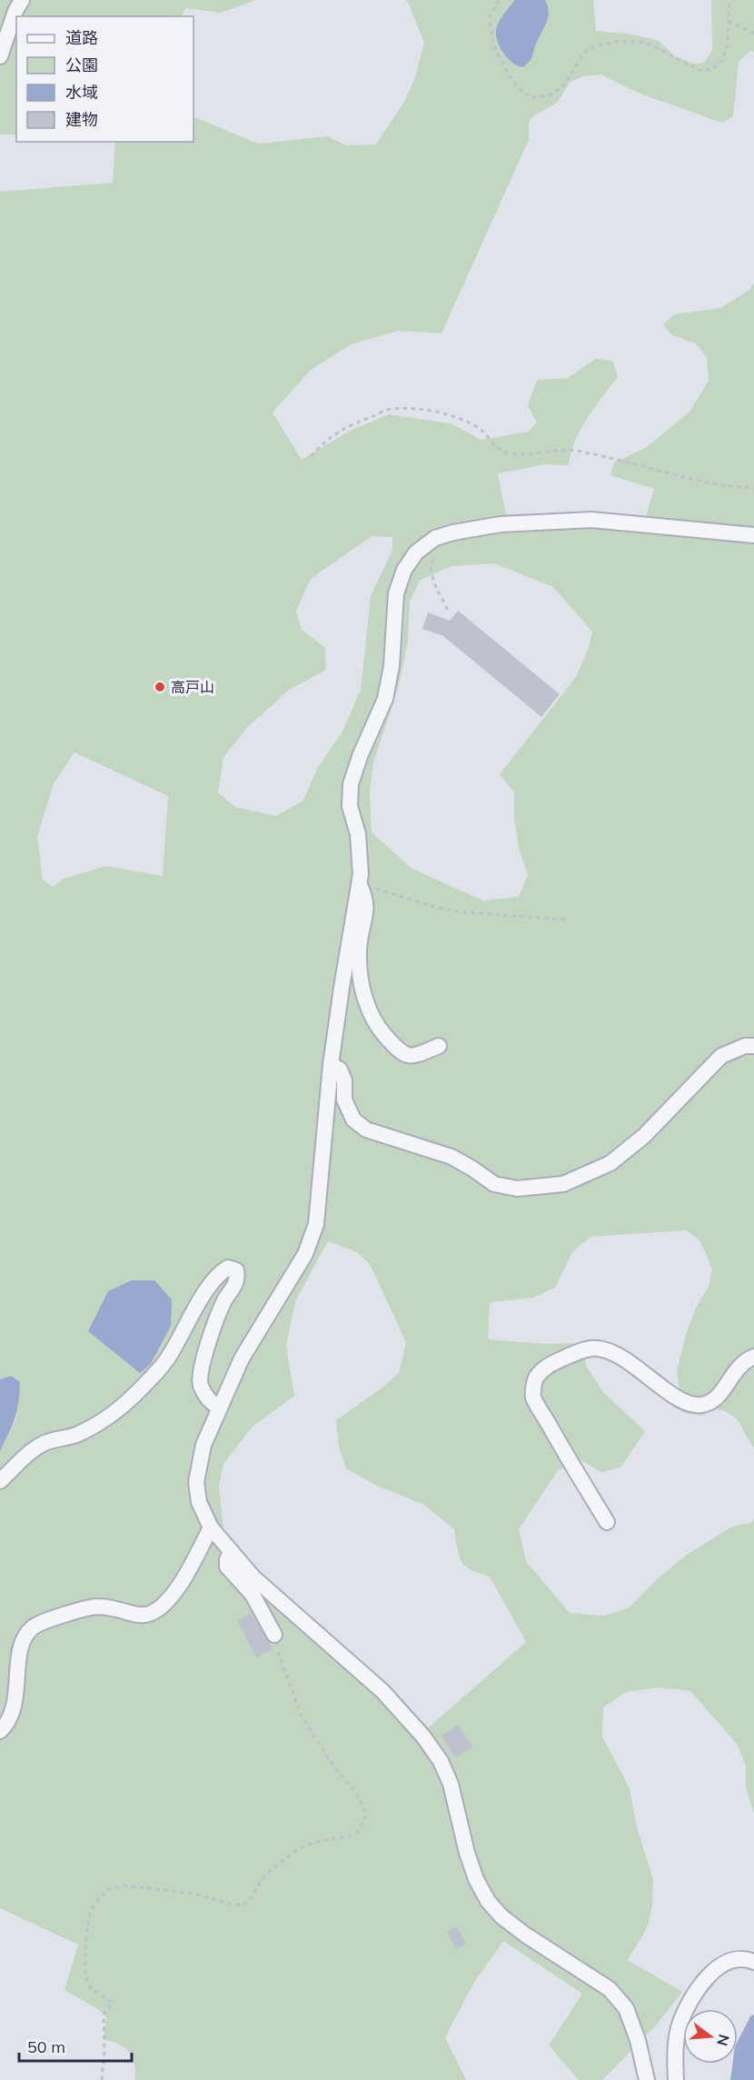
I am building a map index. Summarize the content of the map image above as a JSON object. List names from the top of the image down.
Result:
{
  "places": ["高戸山"],
  "legend": [
    "道路",
    "公園",
    "水域",
    "建物"
  ],
  "scale_bar": "50 m",
  "north": "right"
}
